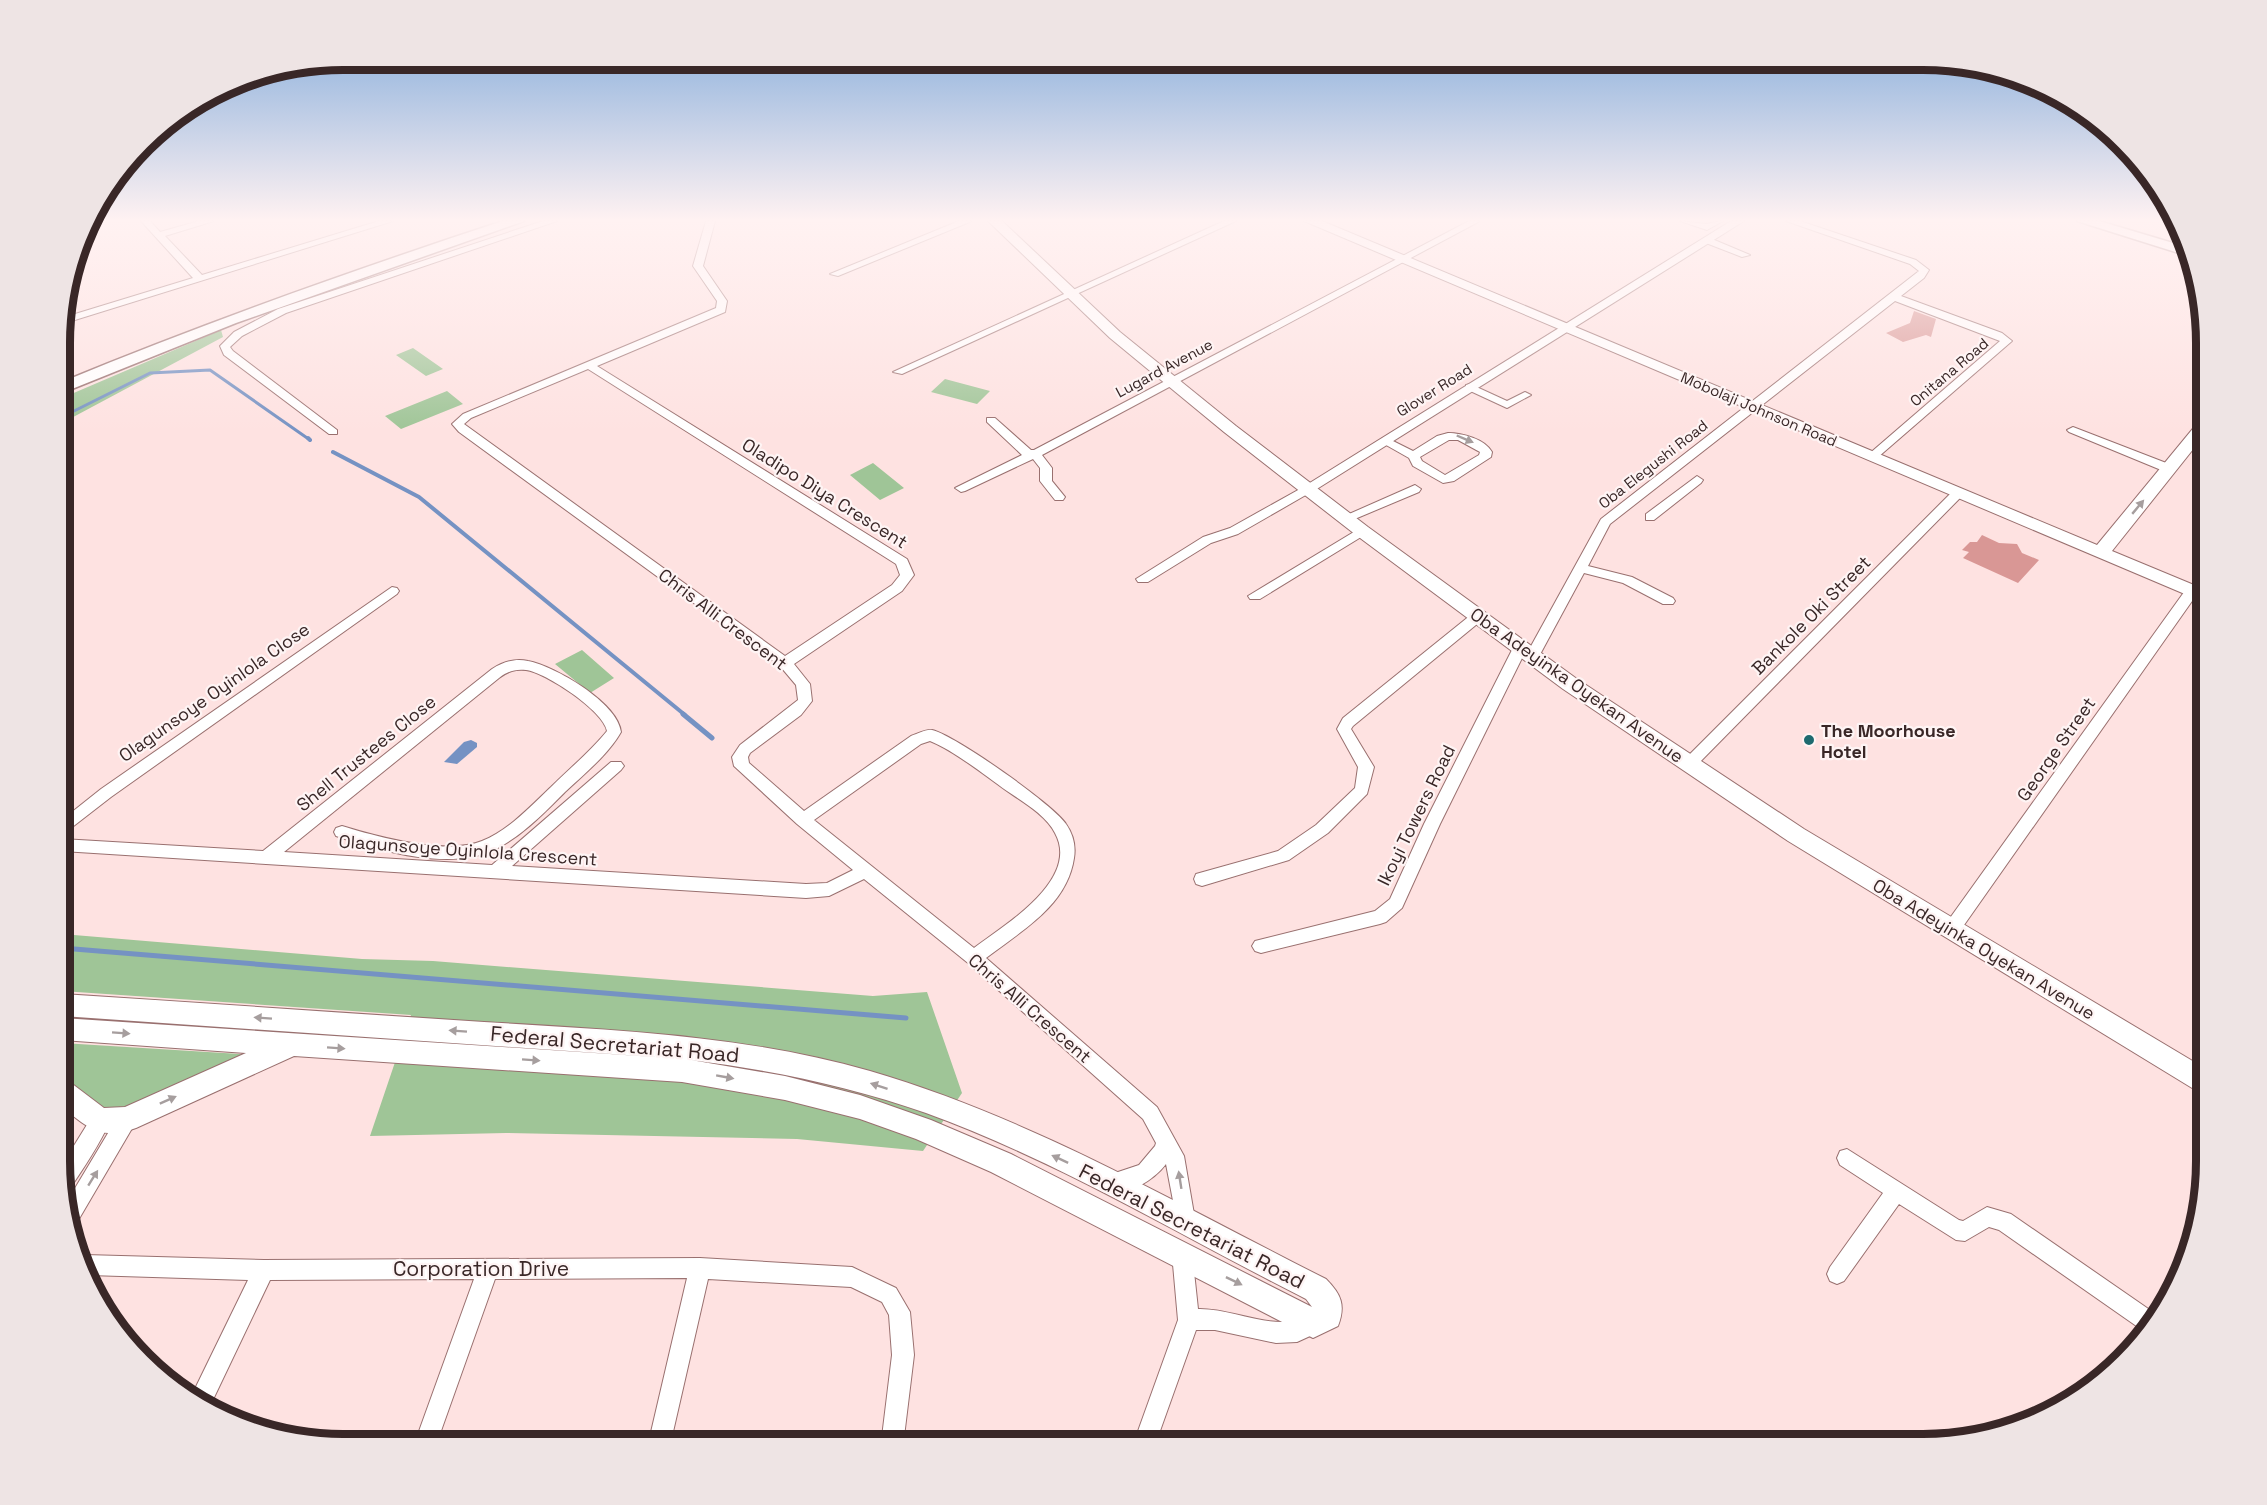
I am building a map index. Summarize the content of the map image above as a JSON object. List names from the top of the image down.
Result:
{
  "streets": {
    "main road": ["Mobolaji Johnson Road", "Oba Adeyinka Oyekan Avenue", "Federal Secretariat Road"],
    "street": [
      "Lugard Avenue",
      "Onitana Road",
      "Glover Road",
      "Oba Elegushi Road",
      "Oladipo Diya Crescent",
      "Bankole Oki Street",
      "Chris Alli Crescent",
      "Olagunsoye Oyinlola Close",
      "George Street",
      "Shell Trustees Close",
      "Ikoyi Towers Road",
      "Olagunsoye Oyinlola Crescent",
      "Corporation Drive"
    ]
  },
  "crossings": [
    ["Lugard Avenue", "Oba Adeyinka Oyekan Avenue"],
    ["Onitana Road", "Mobolaji Johnson Road"],
    ["Onitana Road", "Oba Elegushi Road"],
    ["Glover Road", "Mobolaji Johnson Road"],
    ["Glover Road", "Oba Adeyinka Oyekan Avenue"],
    ["Mobolaji Johnson Road", "Oba Elegushi Road"],
    ["Mobolaji Johnson Road", "Bankole Oki Street"],
    ["Oba Elegushi Road", "Oba Adeyinka Oyekan Avenue"],
    ["Oba Elegushi Road", "Ikoyi Towers Road"],
    ["Oladipo Diya Crescent", "Chris Alli Crescent"],
    ["Bankole Oki Street", "Oba Adeyinka Oyekan Avenue"],
    ["Chris Alli Crescent", "Olagunsoye Oyinlola Crescent"],
    ["Chris Alli Crescent", "Federal Secretariat Road"],
    ["Oba Adeyinka Oyekan Avenue", "George Street"],
    ["Oba Adeyinka Oyekan Avenue", "Ikoyi Towers Road"],
    ["Shell Trustees Close", "Olagunsoye Oyinlola Crescent"]
  ],
  "places": ["The Moorhouse Hotel"]
}
